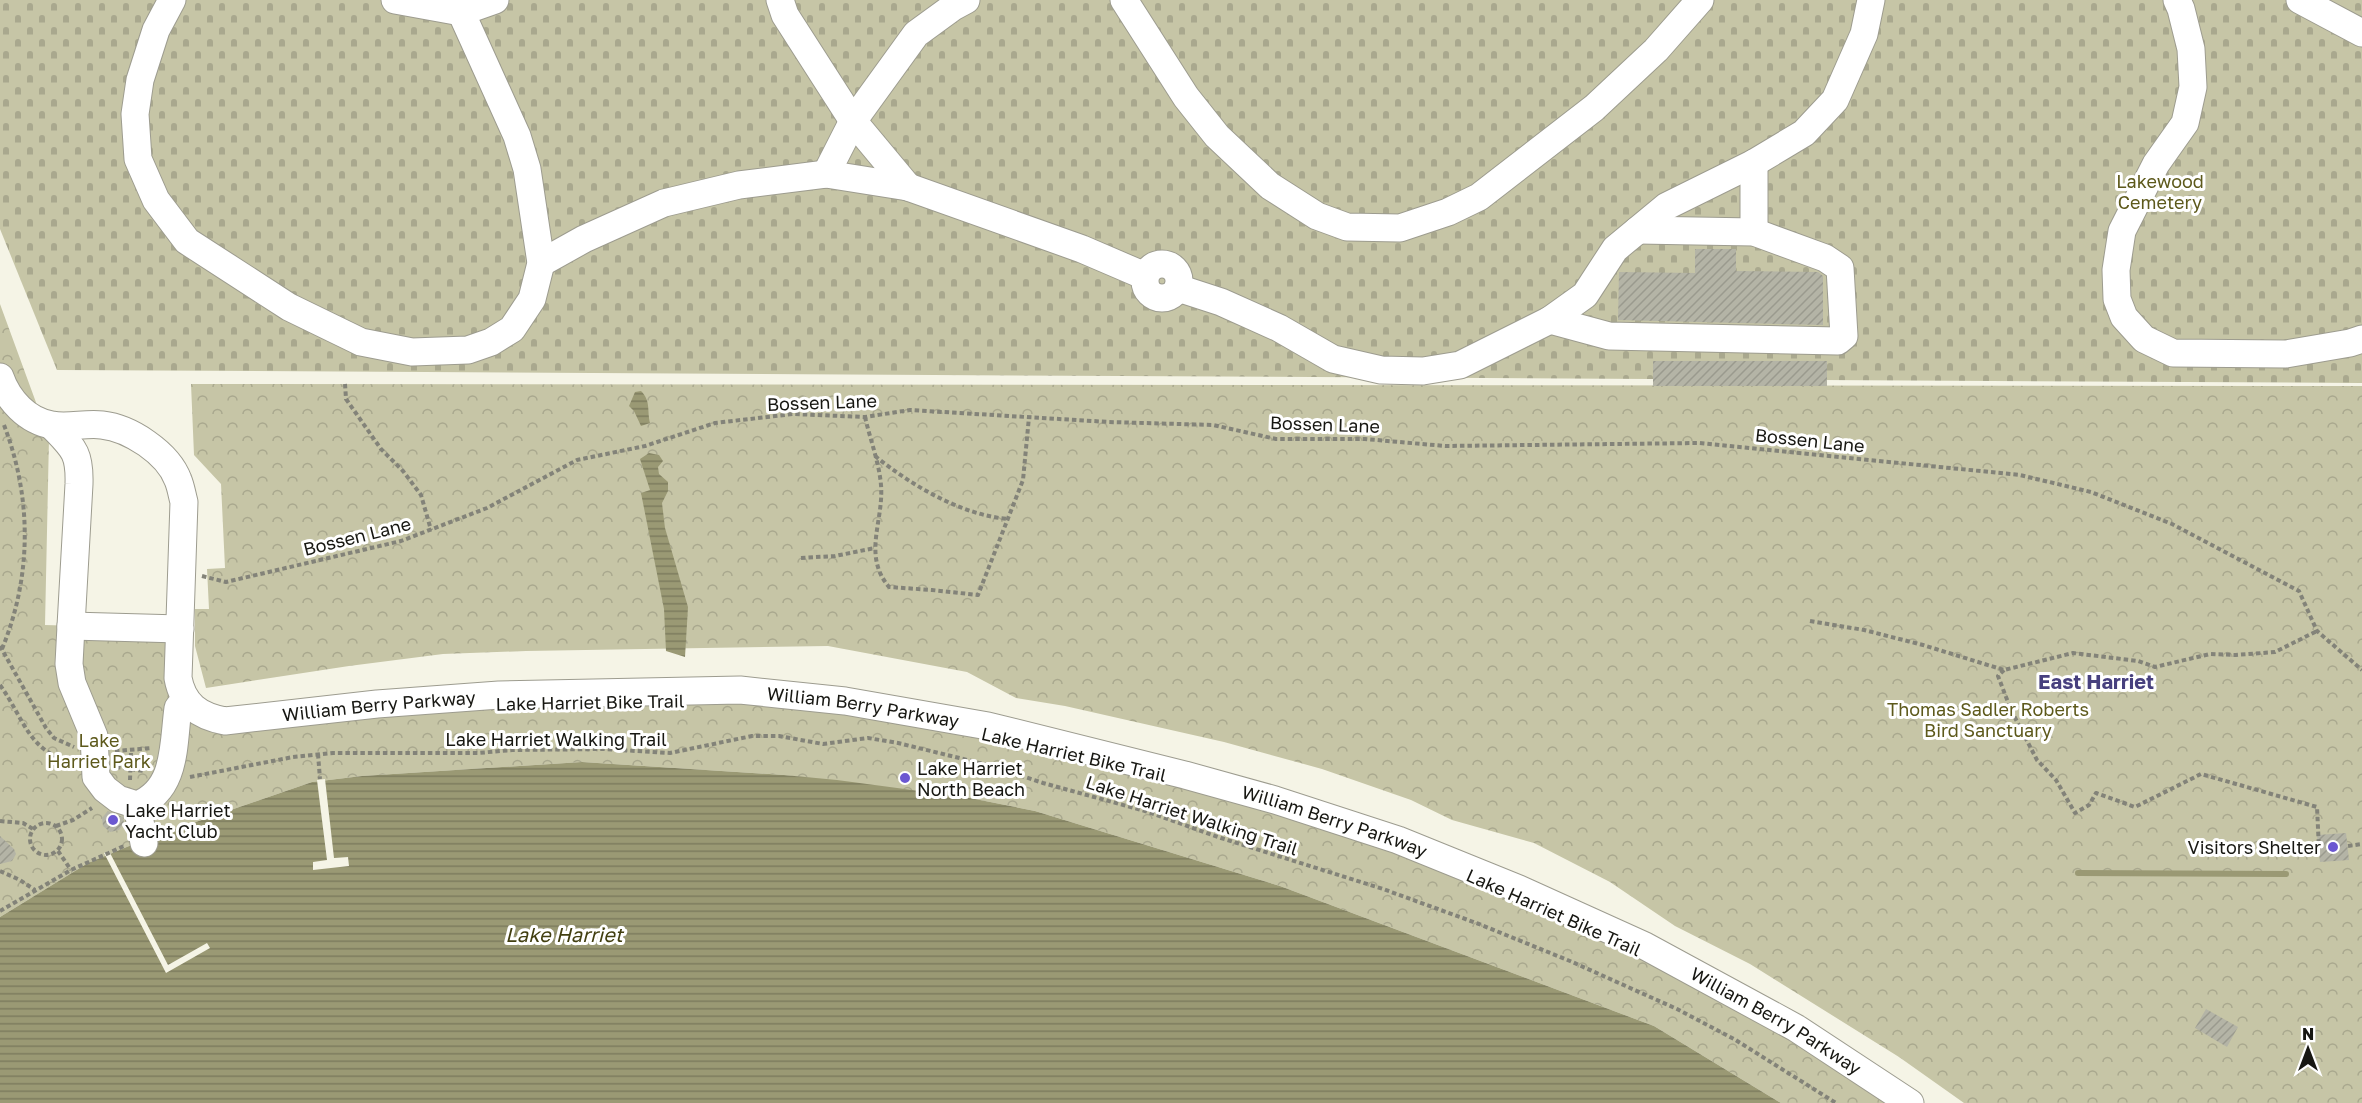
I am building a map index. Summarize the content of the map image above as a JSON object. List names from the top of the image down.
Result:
{
  "streets": {
    "street": ["William Berry Parkway"],
    "path": ["Bossen Lane", "Lake Harriet Walking Trail"]
  },
  "districts": ["East Harriet"],
  "water": ["Lake Harriet"],
  "parks": ["Lakewood Cemetery", "Thomas Sadler Roberts Bird Sanctuary", "Lake Harriet Park"],
  "places": ["Lake Harriet North Beach", "Lake Harriet Yacht Club", "Visitors Shelter"],
  "north": "top"
}
